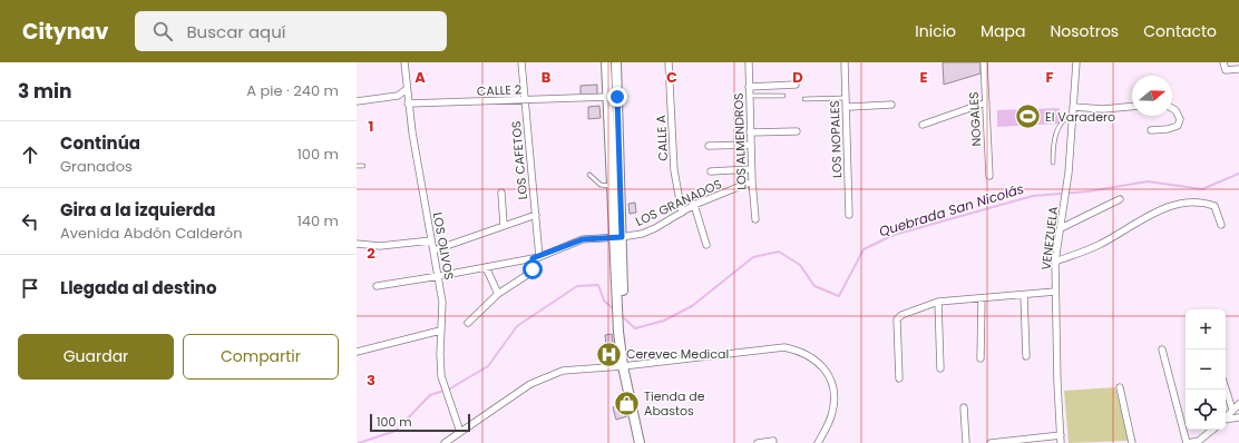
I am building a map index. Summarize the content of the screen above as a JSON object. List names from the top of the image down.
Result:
{
  "streets": {
    "street": [
      "CALLE 2",
      "NOGALES",
      "CALLE A",
      "LOS NOPALES",
      "LOS ALMENDROS",
      "LOS CAFETOS",
      "LOS GRANADOS",
      "VENEZUELA",
      "LOS OLIVOS"
    ]
  },
  "crossings": [
    ["CALLE 2", "LOS CAFETOS"],
    ["CALLE 2", "LOS OLIVOS"],
    ["CALLE A", "LOS GRANADOS"],
    ["LOS ALMENDROS", "LOS GRANADOS"],
    ["LOS CAFETOS", "LOS GRANADOS"],
    ["LOS GRANADOS", "LOS OLIVOS"]
  ],
  "water": ["Quebrada San Nicolás"],
  "places": {
    "sports": ["El Varadero"],
    "hospital": ["Cerevec Medical"],
    "shop": ["Tienda de Abastos"]
  },
  "scale_bar": "100 m",
  "north": "right",
  "page": {
    "header": "Citynav",
    "search": "Buscar aquí",
    "nav": [
      "Inicio",
      "Mapa",
      "Nosotros",
      "Contacto"
    ],
    "heading": ["3 min", "A pie · 240 m"],
    "list": [
      ["Continúa", "Granados", "100 m"],
      ["Gira a la izquierda", "Avenida Abdón Calderón", "140 m"],
      "Llegada al destino"
    ],
    "map_buttons": ["+", "−"],
    "buttons": ["Guardar", "Compartir"],
    "scale": "100 m"
  },
  "grid": {
    "columns": [
      "A",
      "B",
      "C",
      "D",
      "E",
      "F"
    ],
    "rows": ["1", "2", "3"]
  }
}
